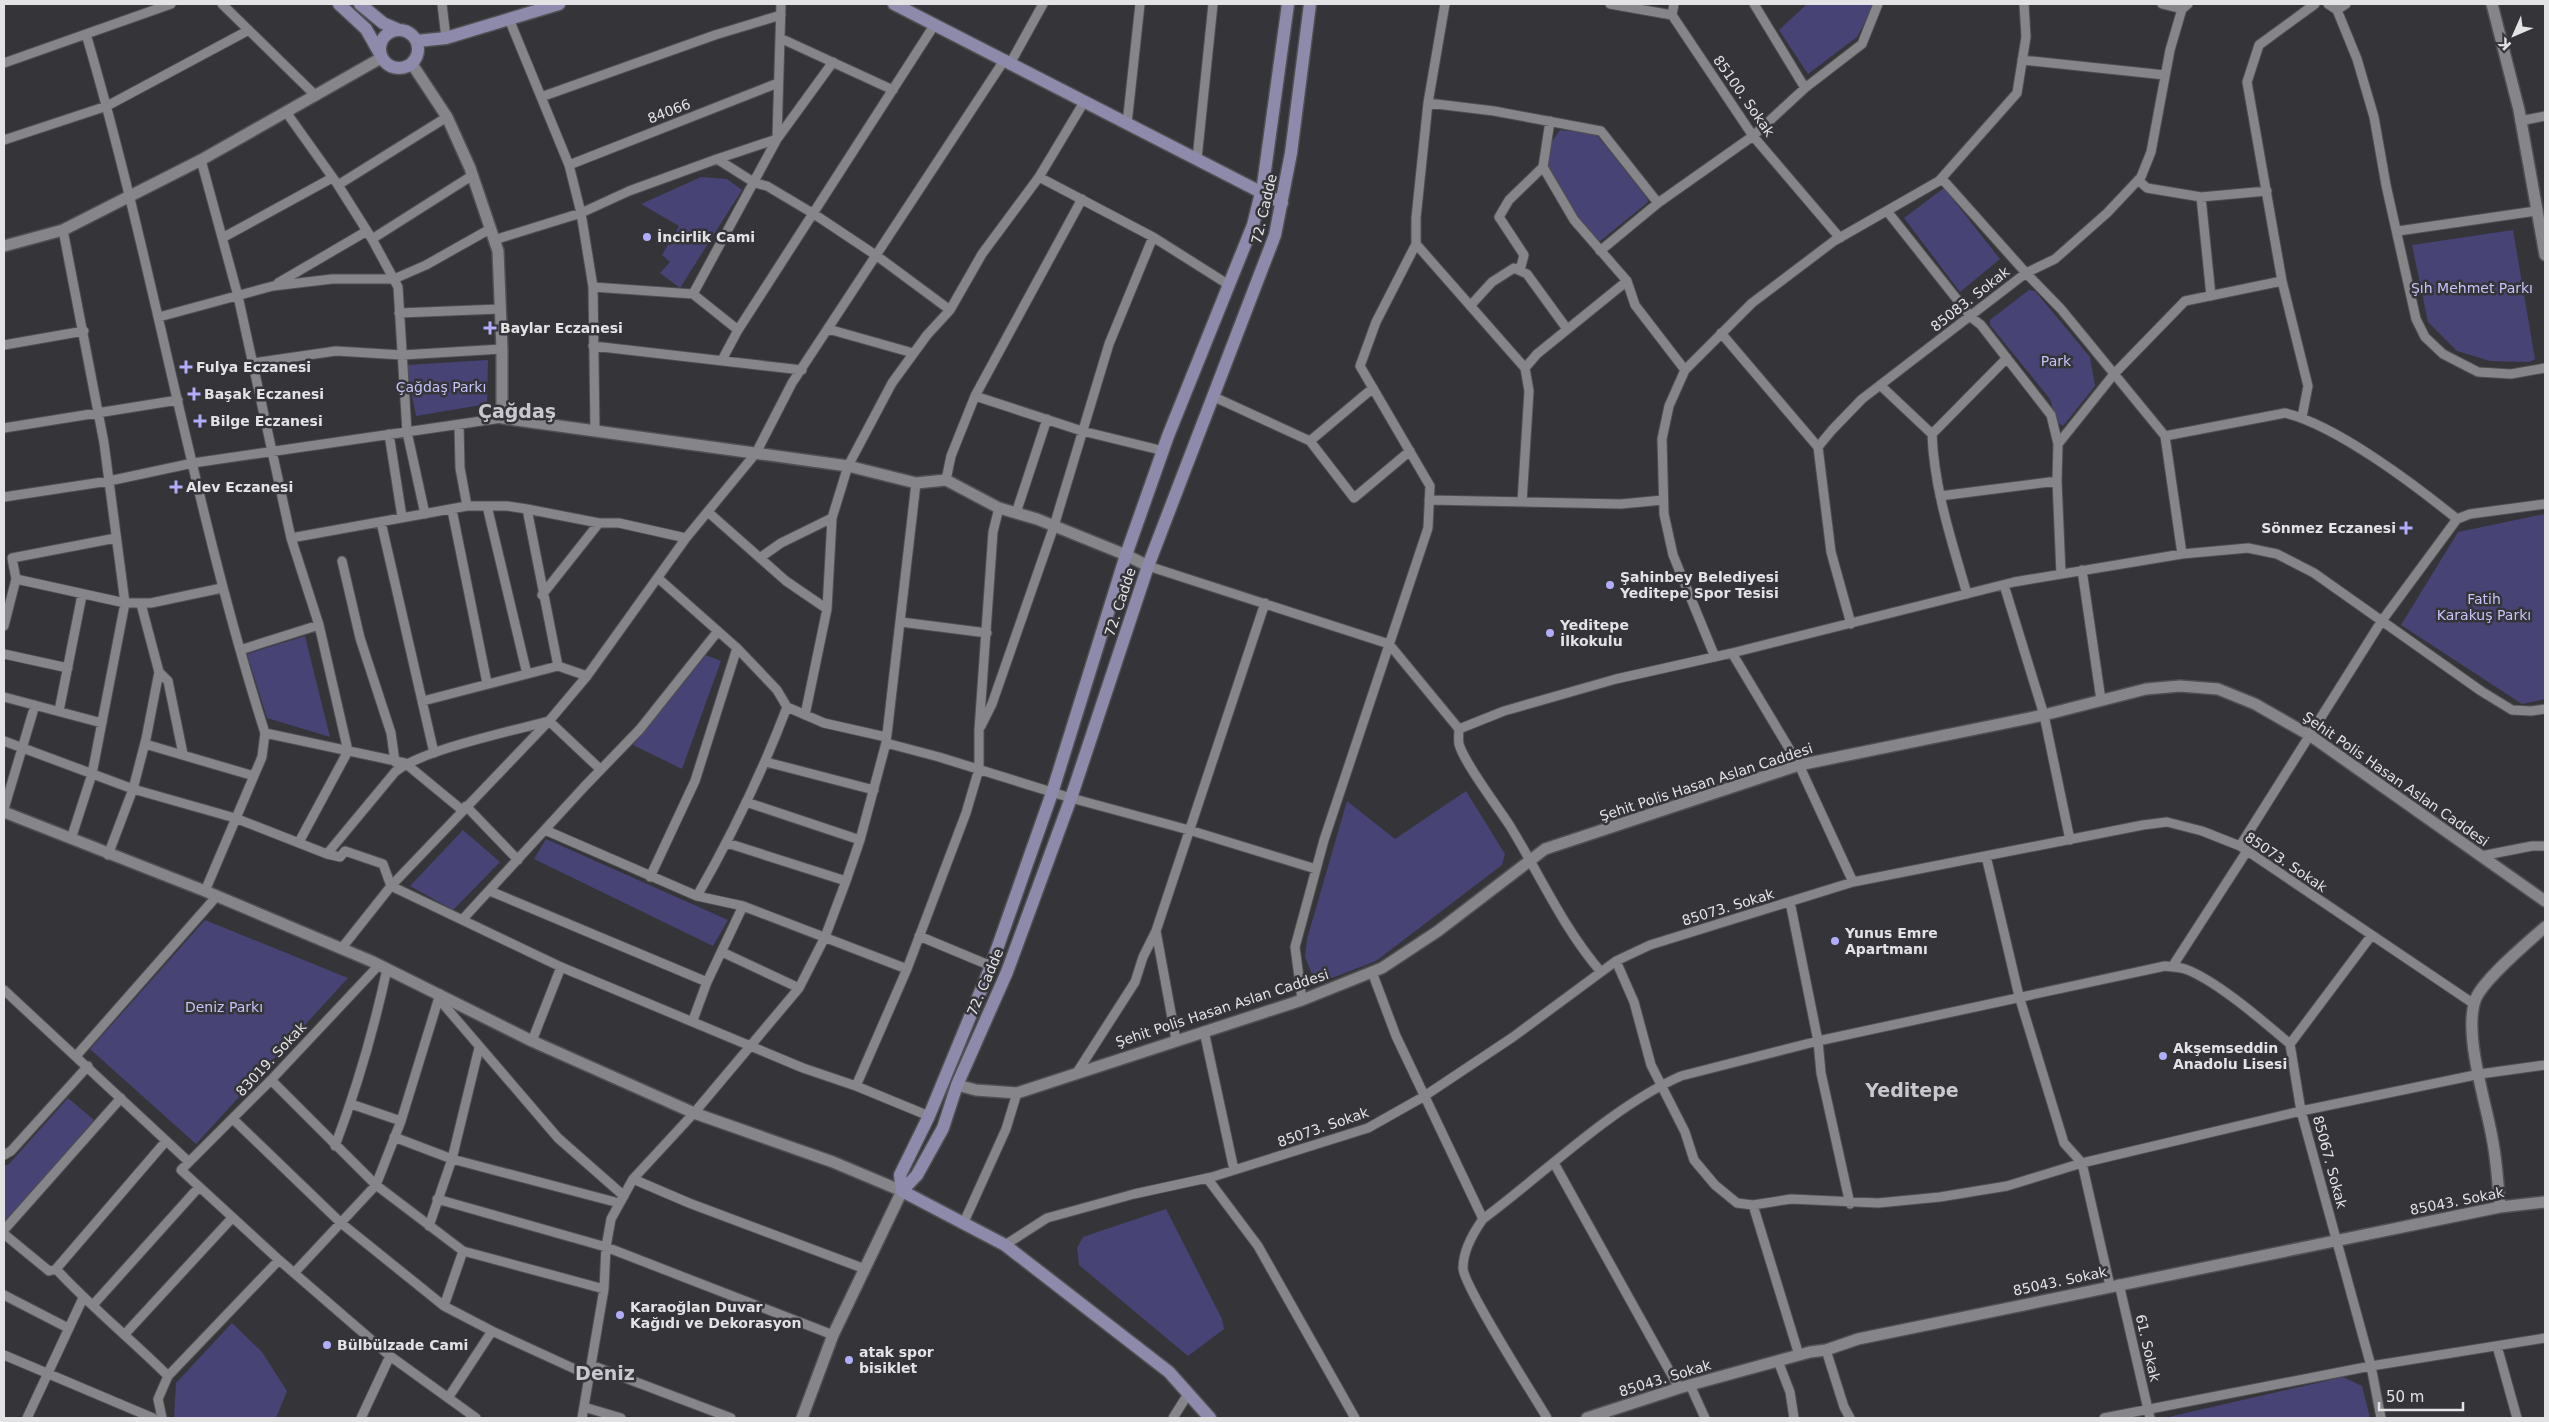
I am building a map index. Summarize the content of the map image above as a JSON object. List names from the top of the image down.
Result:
{
  "streets": {
    "main road": ["72. Cadde"],
    "street": [
      "85100. Sokak",
      "84066",
      "85083. Sokak",
      "Şehit Polis Hasan Aslan Caddesi",
      "85073. Sokak",
      "83019. Sokak",
      "85067. Sokak",
      "85043. Sokak",
      "61. Sokak"
    ]
  },
  "crossings": [
    ["72. Cadde", "Şehit Polis Hasan Aslan Caddesi"],
    ["85067. Sokak", "85043. Sokak"],
    ["85043. Sokak", "61. Sokak"]
  ],
  "districts": ["Çağdaş", "Yeditepe", "Deniz"],
  "parks": [
    "Şıh Mehmet Parkı",
    "Park",
    "Çağdaş Parkı",
    "Fatih Karakuş Parkı",
    "Deniz Parkı"
  ],
  "places": {
    "other": [
      "İncirlik Cami",
      "Şahinbey Belediyesi Yeditepe Spor Tesisi",
      "Yeditepe İlkokulu",
      "Yunus Emre Apartmanı",
      "Akşemseddin Anadolu Lisesi",
      "Karaoğlan Duvar Kağıdı ve Dekorasyon",
      "Bülbülzade Cami",
      "atak spor bisiklet"
    ],
    "health": [
      "Baylar Eczanesi",
      "Fulya Eczanesi",
      "Başak Eczanesi",
      "Bilge Eczanesi",
      "Alev Eczanesi",
      "Sönmez Eczanesi"
    ]
  },
  "scale_bar": "50 m",
  "north": "bottom left"
}
